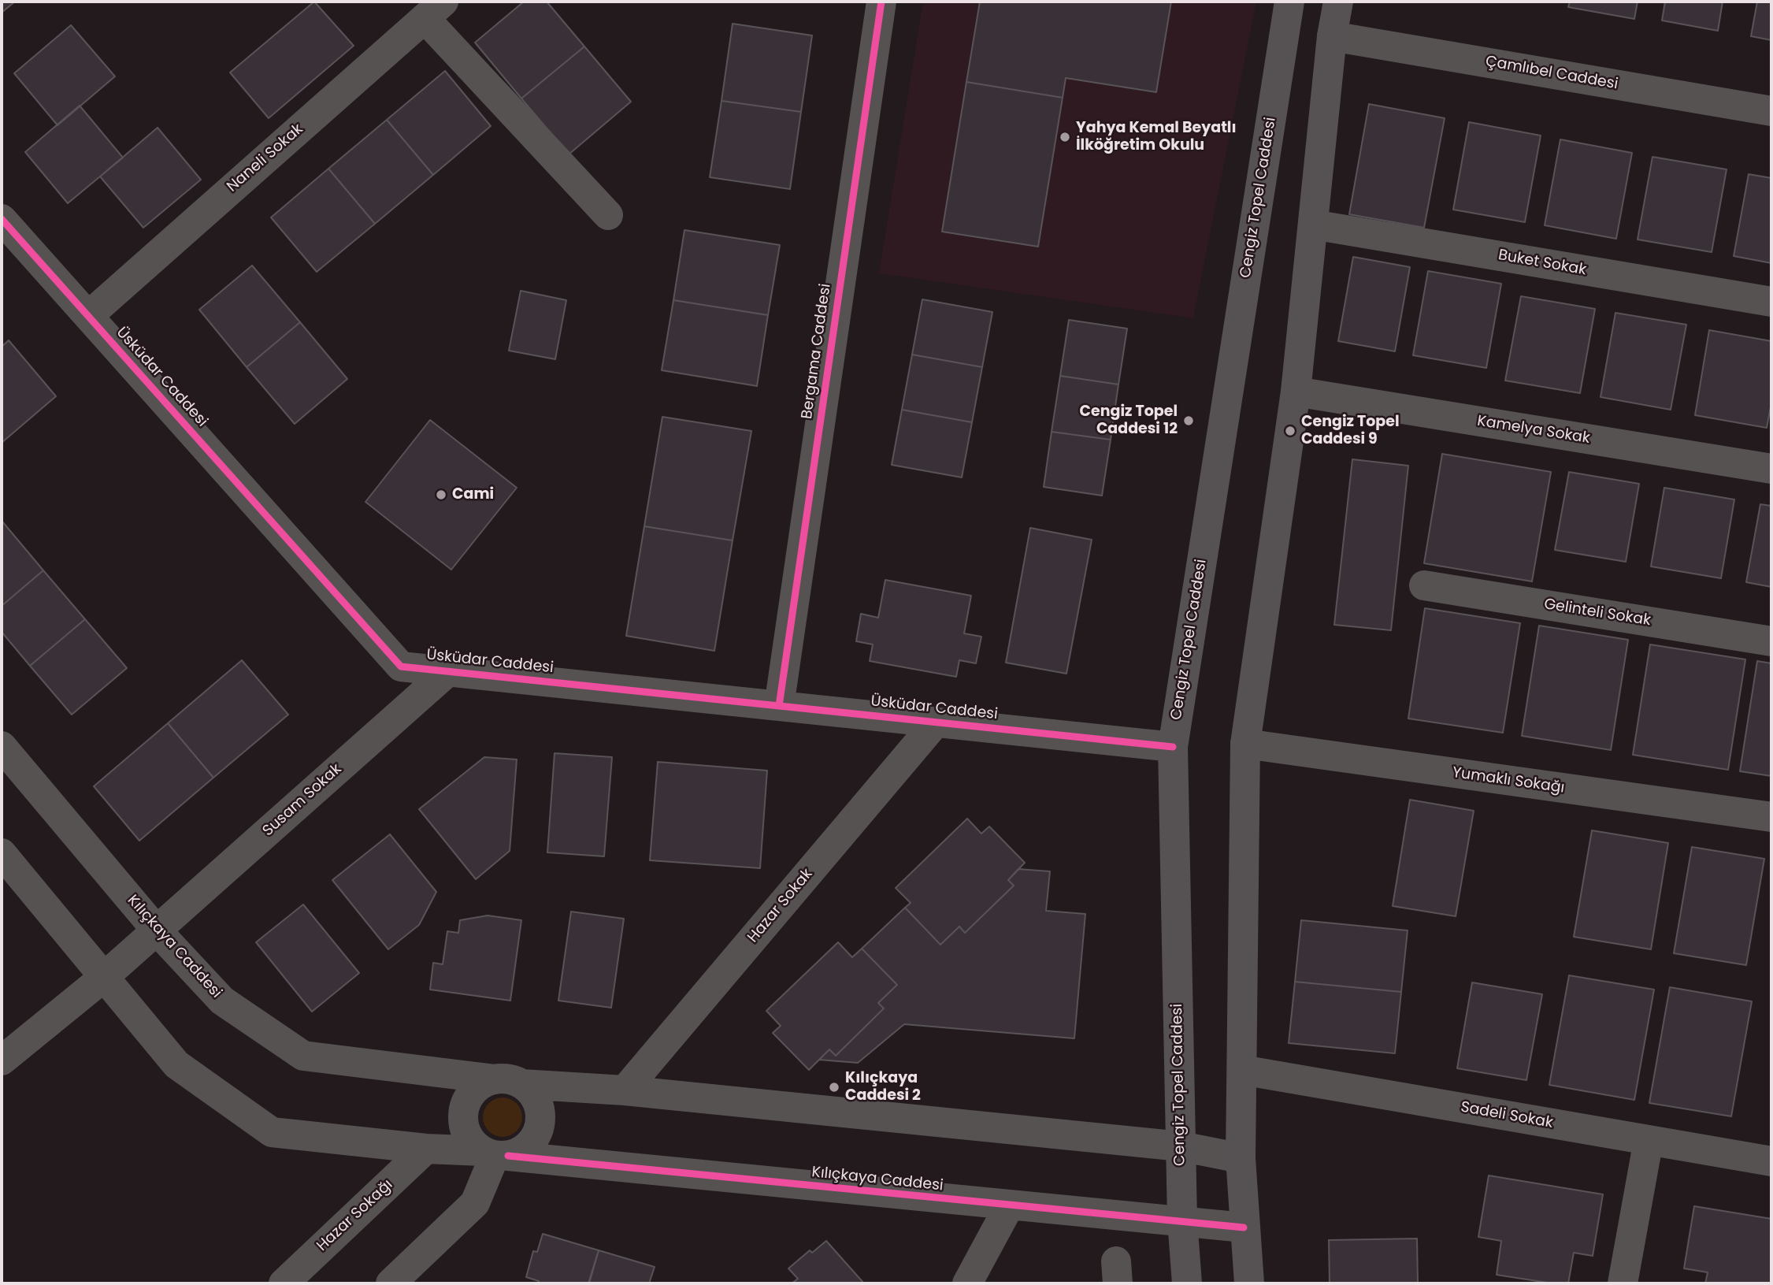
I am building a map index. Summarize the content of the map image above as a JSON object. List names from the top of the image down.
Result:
{
  "streets": {
    "main road": ["Cengiz Topel Caddesi"],
    "street": [
      "Çamlıbel Caddesi",
      "Naneli Sokak",
      "Buket Sokak",
      "Bergama Caddesi",
      "Üsküdar Caddesi",
      "Kamelya Sokak",
      "Gelinteli Sokak",
      "Yumaklı Sokağı",
      "Susam Sokak",
      "Hazar Sokak",
      "Kılıçkaya Caddesi",
      "Sadeli Sokak",
      "Hazar Sokağı"
    ]
  },
  "crossings": [
    ["Naneli Sokak", "Üsküdar Caddesi"],
    ["Cengiz Topel Caddesi", "Üsküdar Caddesi"],
    ["Cengiz Topel Caddesi", "Kılıçkaya Caddesi"],
    ["Bergama Caddesi", "Üsküdar Caddesi"],
    ["Üsküdar Caddesi", "Susam Sokak"],
    ["Üsküdar Caddesi", "Hazar Sokak"],
    ["Susam Sokak", "Kılıçkaya Caddesi"],
    ["Hazar Sokak", "Kılıçkaya Caddesi"],
    ["Kılıçkaya Caddesi", "Hazar Sokağı"]
  ],
  "places": [
    "Yahya Kemal Beyatlı İlköğretim Okulu",
    "Cengiz Topel Caddesi 12",
    "Cengiz Topel Caddesi 9",
    "Cami",
    "Kılıçkaya Caddesi 2"
  ]
}
